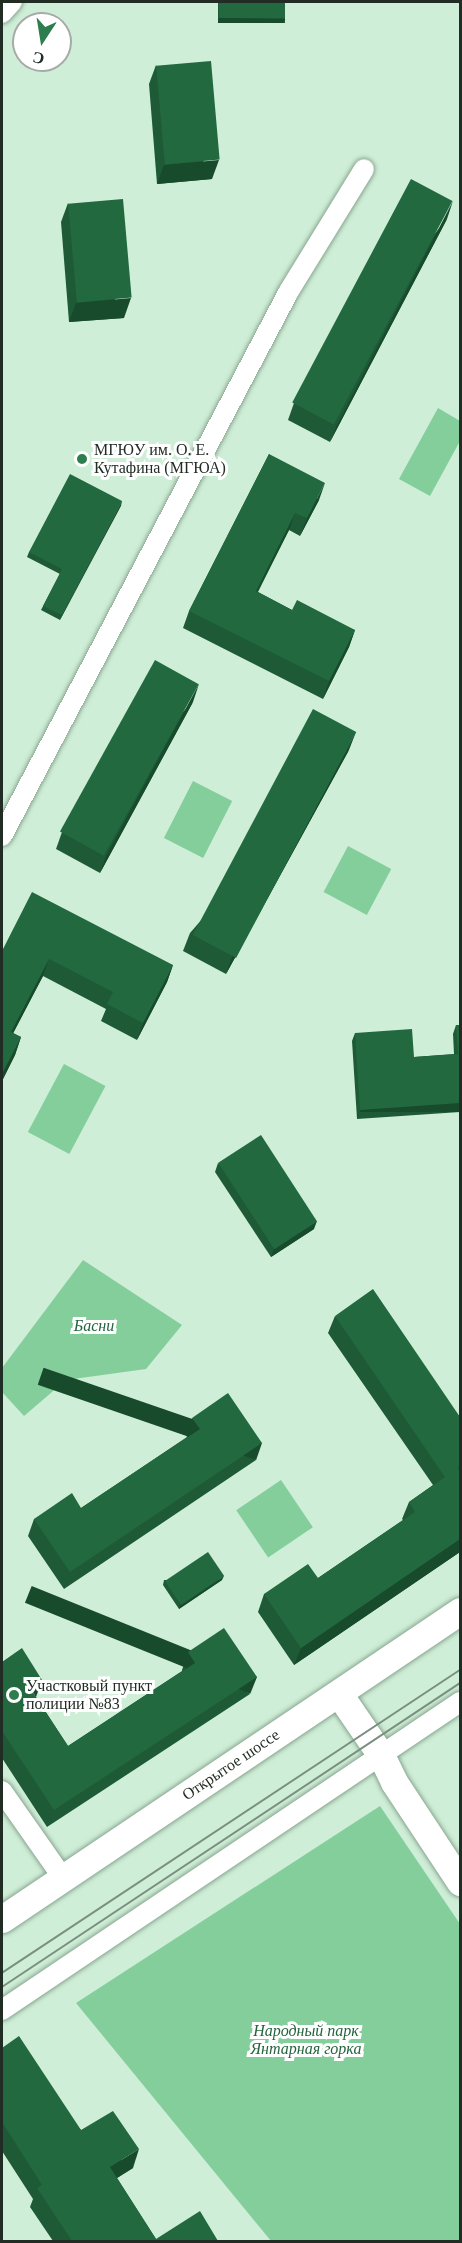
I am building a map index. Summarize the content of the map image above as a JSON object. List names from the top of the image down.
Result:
{
  "streets": {
    "main road": ["Открытое шоссе"]
  },
  "parks": ["Басни", "Народный парк Янтарная горка"],
  "places": ["МГЮУ им. О. Е. Кутафина (МГЮА)", "Участковый пункт полиции №83"],
  "north": "bottom"
}
